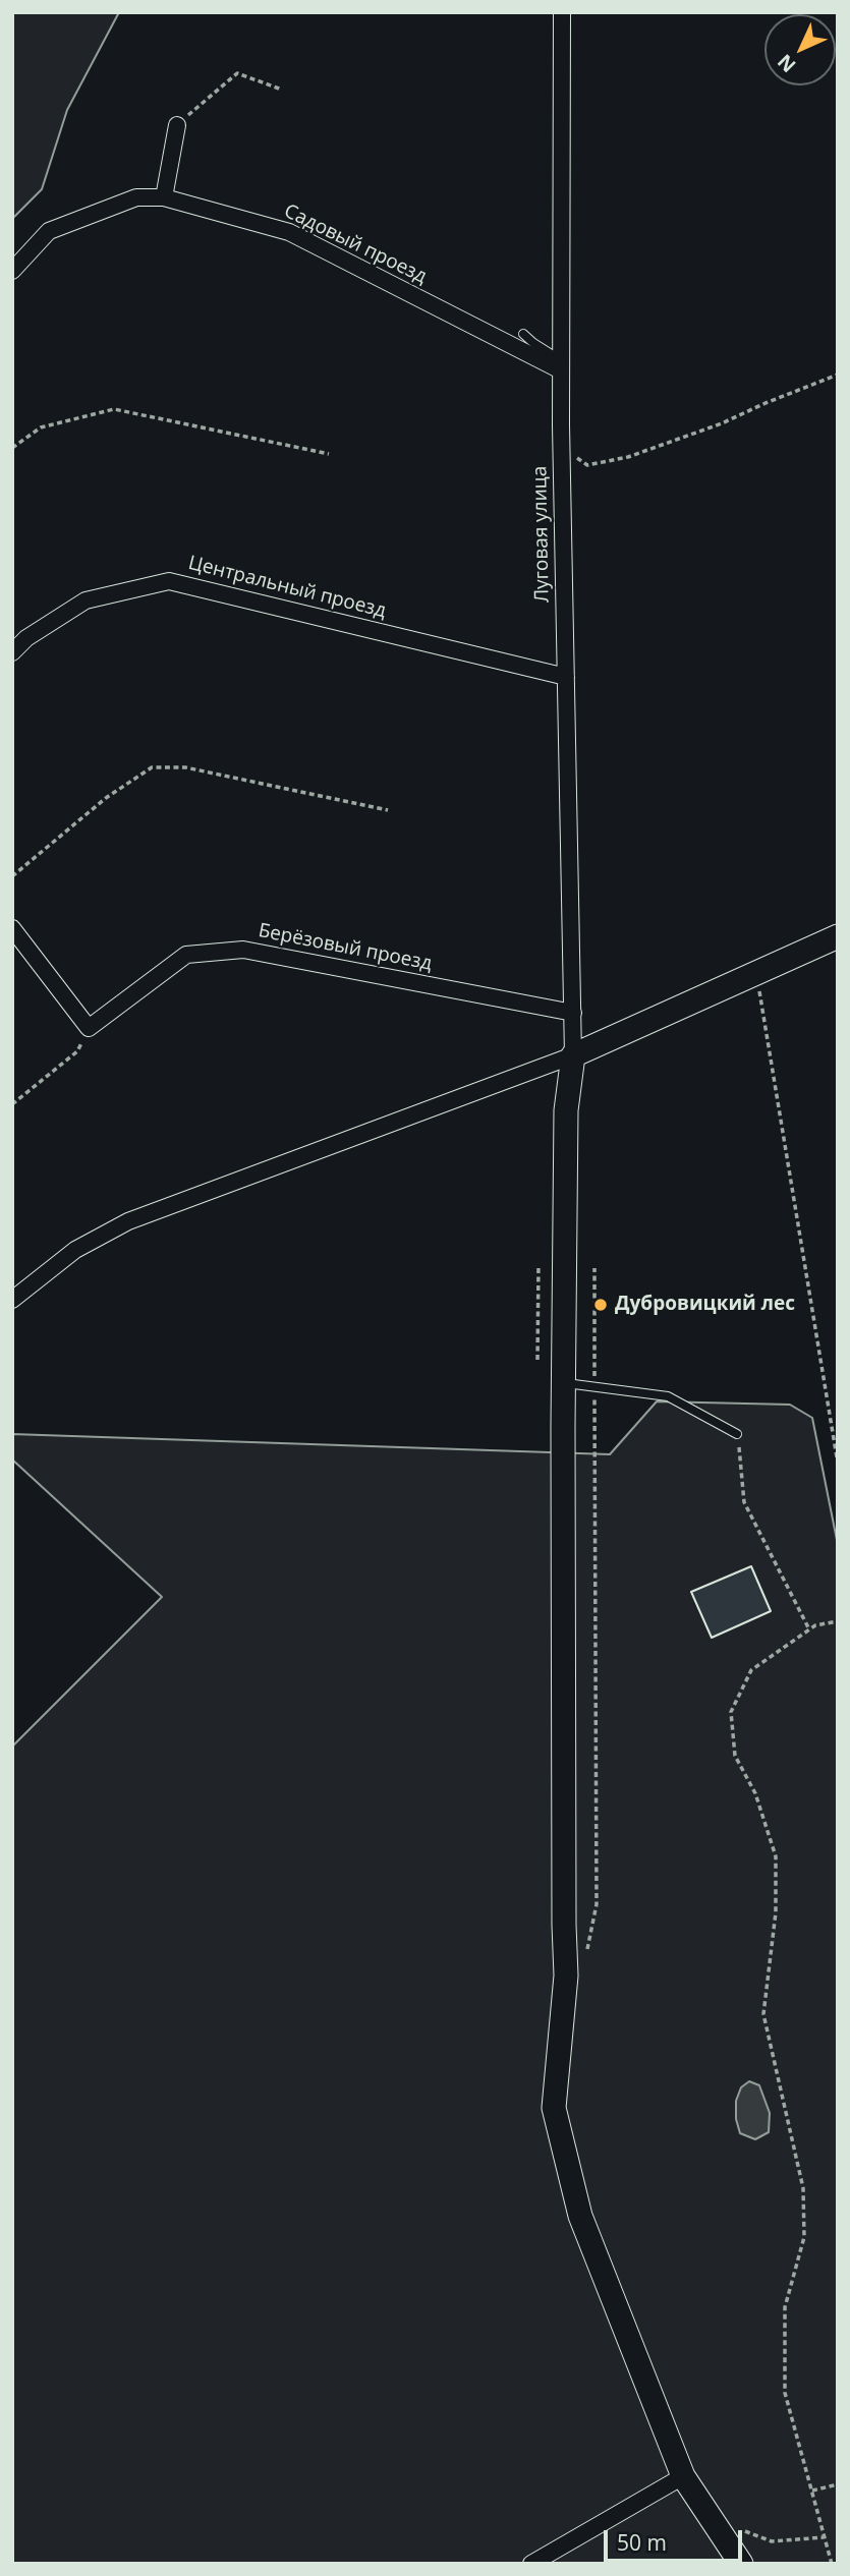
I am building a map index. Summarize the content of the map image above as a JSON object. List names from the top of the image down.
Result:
{
  "streets": {
    "street": [
      "Садовый проезд",
      "Луговая улица",
      "Центральный проезд",
      "Берёзовый проезд"
    ]
  },
  "crossings": [
    ["Садовый проезд", "Луговая улица"],
    ["Луговая улица", "Центральный проезд"],
    ["Луговая улица", "Берёзовый проезд"]
  ],
  "places": ["Дубровицкий лес"],
  "scale_bar": "50 m",
  "north": "bottom left"
}
